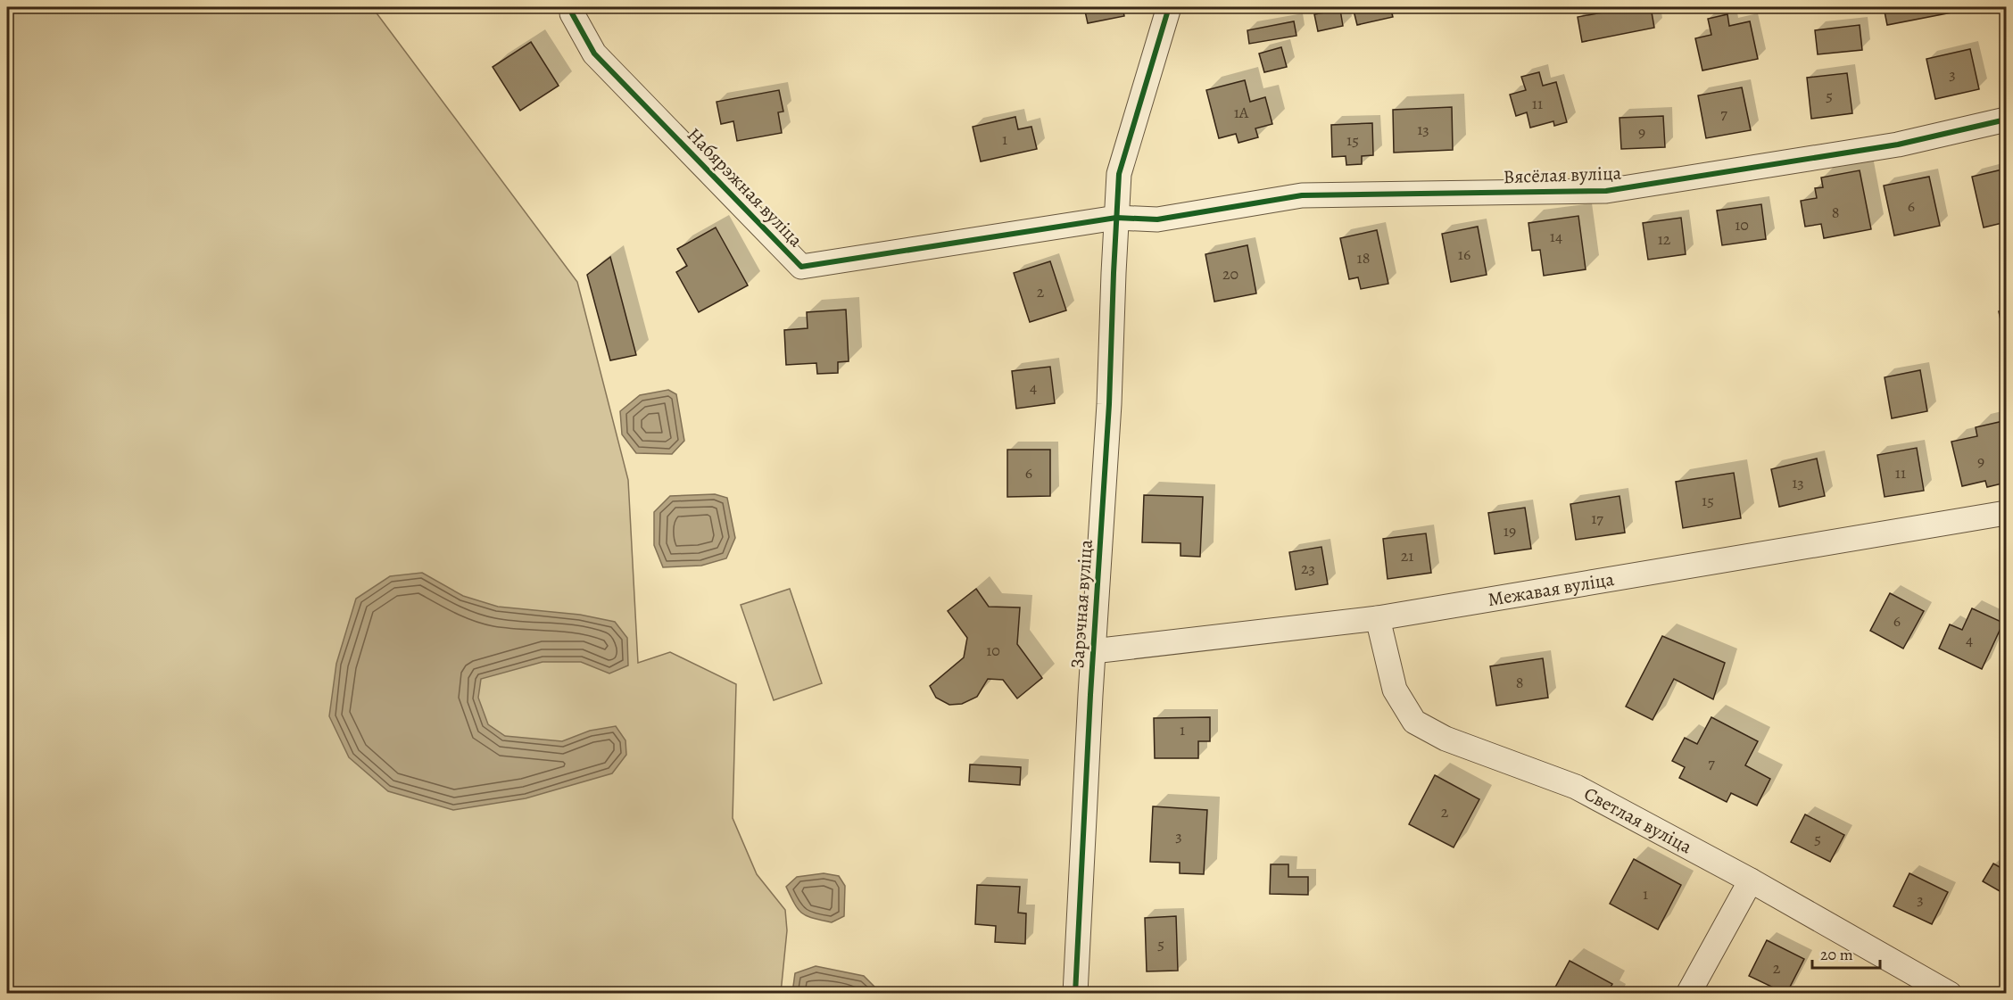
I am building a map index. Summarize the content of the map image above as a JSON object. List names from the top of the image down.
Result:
{
  "streets": {
    "street": [
      "Вясёлая вуліца",
      "Набярэжная вуліца",
      "Межавая вуліца",
      "Зарэчная вуліца",
      "Светлая вуліца"
    ]
  },
  "crossings": [
    ["Вясёлая вуліца", "Набярэжная вуліца"],
    ["Вясёлая вуліца", "Зарэчная вуліца"],
    ["Набярэжная вуліца", "Зарэчная вуліца"],
    ["Межавая вуліца", "Зарэчная вуліца"],
    ["Межавая вуліца", "Светлая вуліца"]
  ],
  "house_numbers": [
    "3",
    "5",
    "11",
    "1А",
    "7",
    "13",
    "9",
    "1",
    "15",
    "6",
    "8",
    "10",
    "14",
    "12",
    "16",
    "18",
    "20",
    "2",
    "4",
    "9",
    "6",
    "11",
    "13",
    "15",
    "17",
    "19",
    "21",
    "23",
    "6",
    "4",
    "10",
    "8",
    "1",
    "7",
    "2",
    "3",
    "5",
    "1",
    "3",
    "5",
    "2"
  ],
  "scale_bar": "20 m"
}
